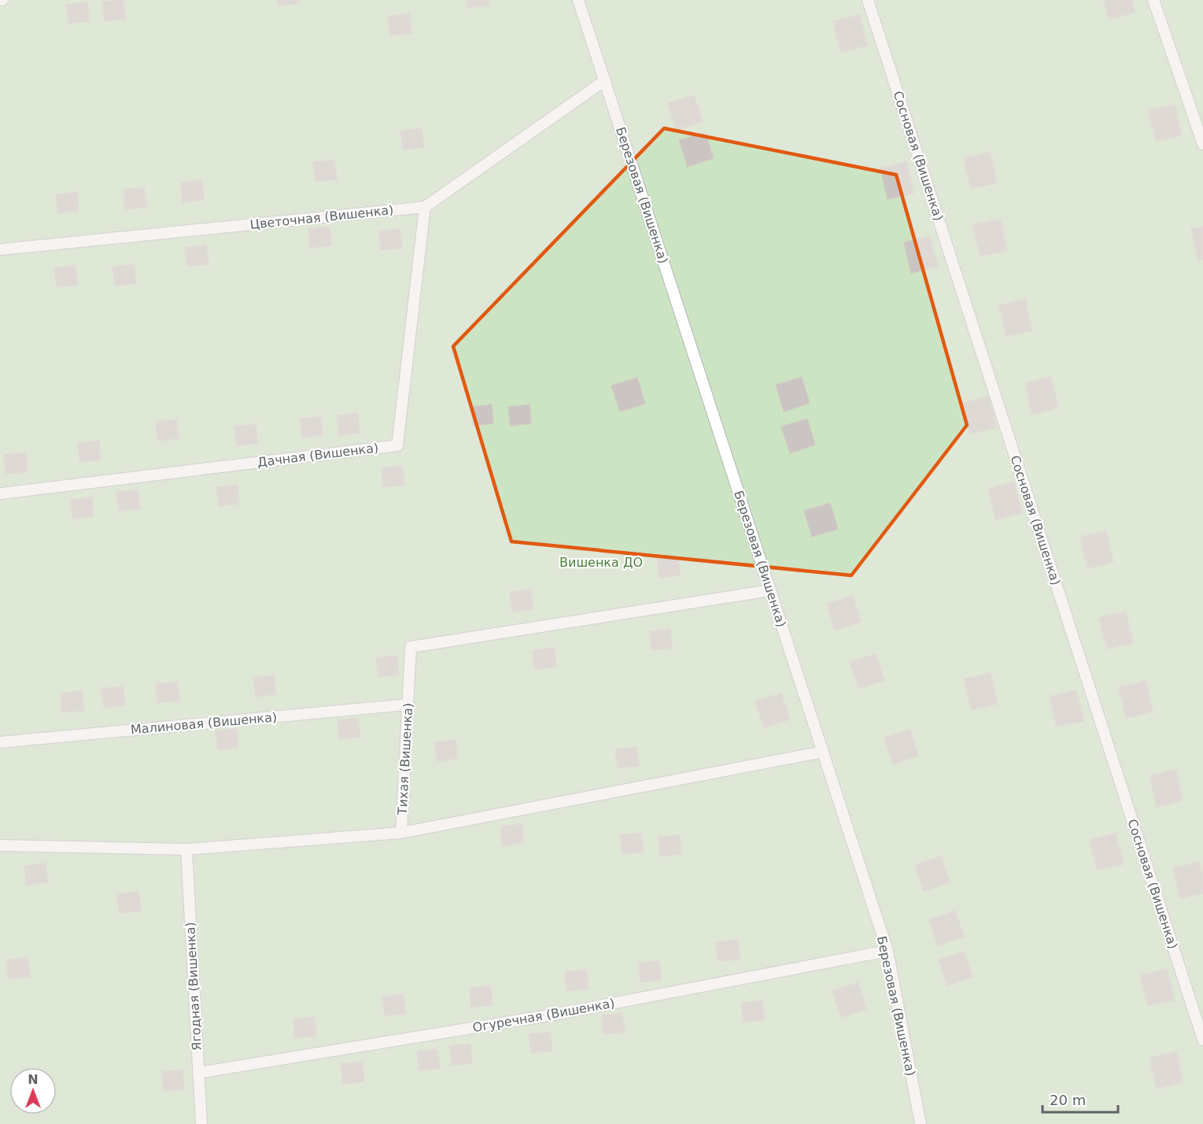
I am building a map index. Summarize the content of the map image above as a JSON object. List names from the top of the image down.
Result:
{
  "streets": {
    "lane": [
      "Сосновая (Вишенка)",
      "Березовая (Вишенка)",
      "Цветочная (Вишенка)",
      "Дачная (Вишенка)",
      "Малиновая (Вишенка)",
      "Тихая (Вишенка)",
      "Ягодная (Вишенка)",
      "Огуречная (Вишенка)"
    ]
  },
  "crossings": [
    ["Березовая (Вишенка)", "Цветочная (Вишенка)"],
    ["Березовая (Вишенка)", "Тихая (Вишенка)"],
    ["Березовая (Вишенка)", "Огуречная (Вишенка)"],
    ["Цветочная (Вишенка)", "Дачная (Вишенка)"],
    ["Малиновая (Вишенка)", "Тихая (Вишенка)"],
    ["Тихая (Вишенка)", "Ягодная (Вишенка)"],
    ["Ягодная (Вишенка)", "Огуречная (Вишенка)"]
  ],
  "parks": ["Вишенка ДО"],
  "scale_bar": "20 m",
  "north": "top"
}
